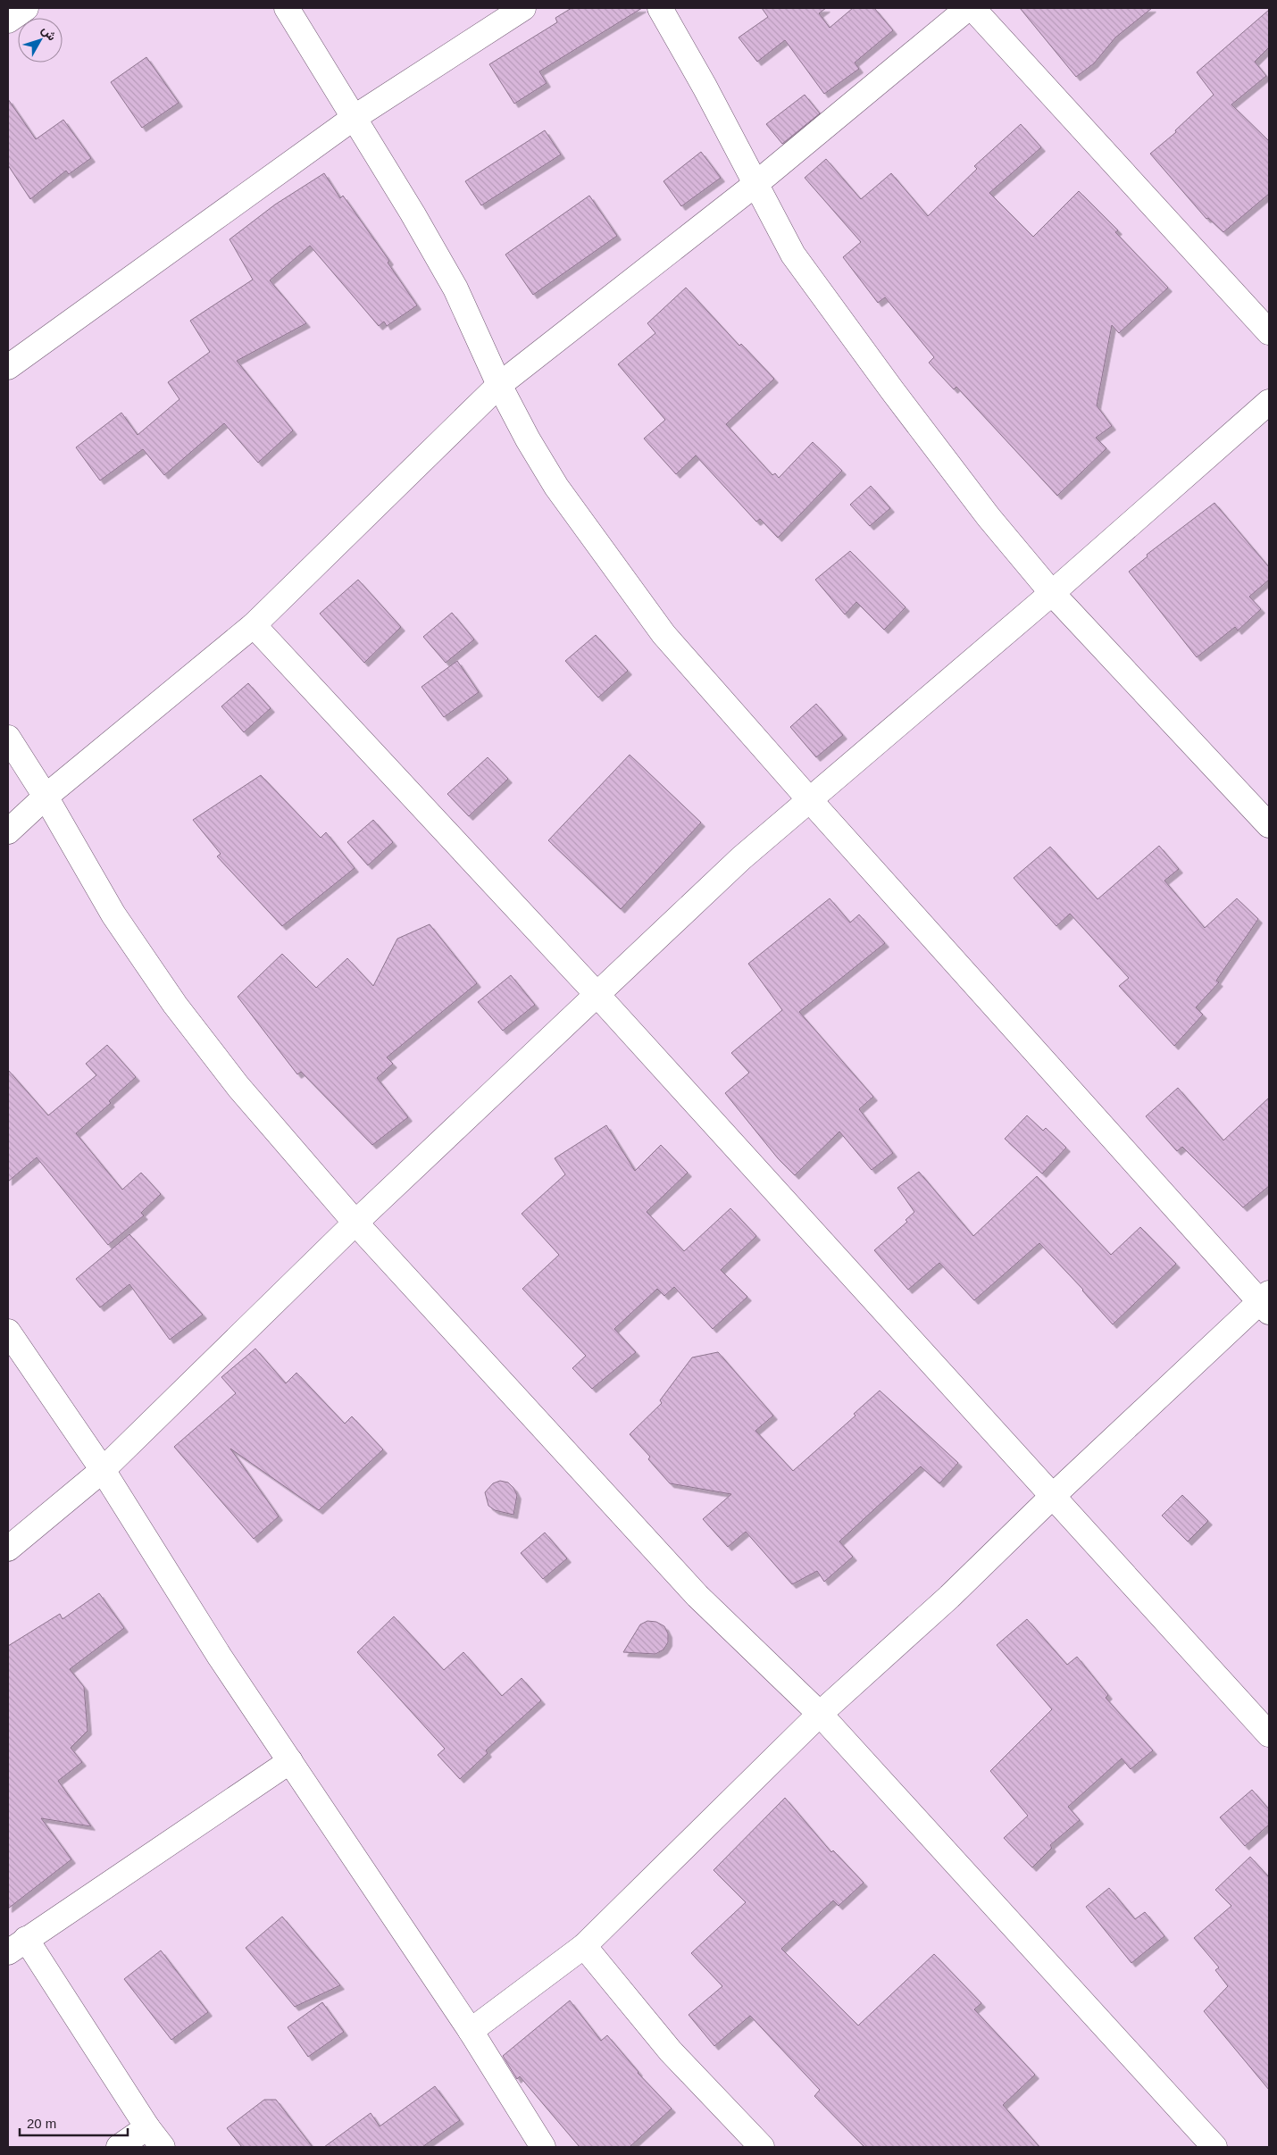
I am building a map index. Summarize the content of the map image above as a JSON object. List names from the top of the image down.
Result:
{
  "scale_bar": "20 m",
  "north": "top right"
}
